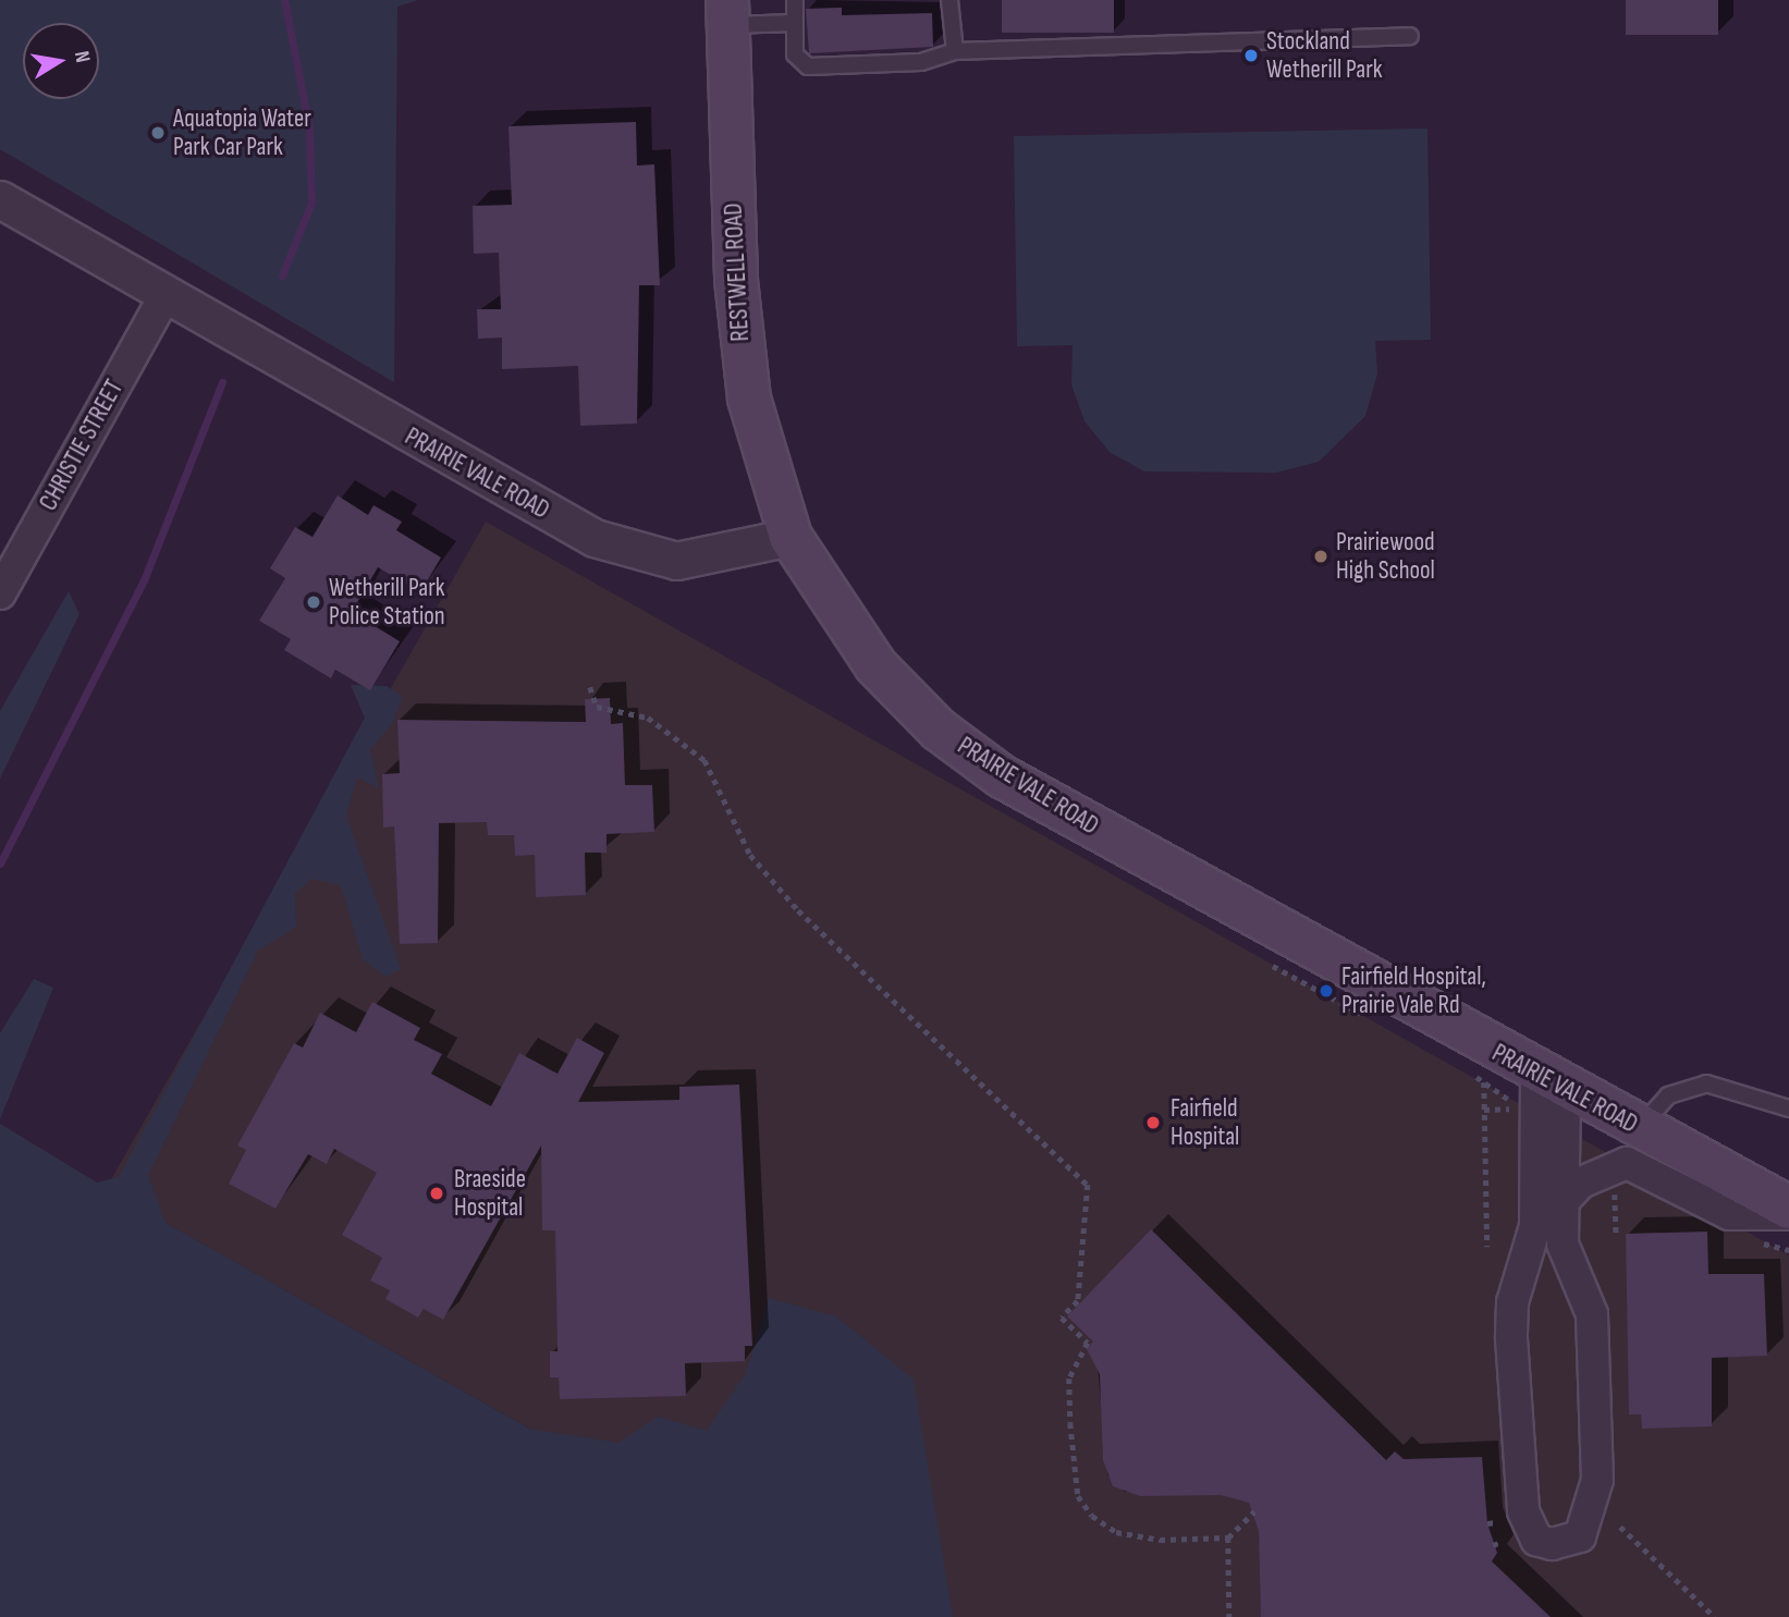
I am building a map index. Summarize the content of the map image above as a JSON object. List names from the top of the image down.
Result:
{
  "streets": {
    "main road": ["RESTWELL ROAD", "PRAIRIE VALE ROAD"],
    "street": ["CHRISTIE STREET"]
  },
  "crossings": [
    ["RESTWELL ROAD", "PRAIRIE VALE ROAD"],
    ["CHRISTIE STREET", "PRAIRIE VALE ROAD"]
  ],
  "places": [
    "Stockland Wetherill Park",
    "Aquatopia Water Park Car Park",
    "Prairiewood High School",
    "Wetherill Park Police Station",
    "Fairfield Hospital, Prairie Vale Rd",
    "Fairfield Hospital",
    "Braeside Hospital"
  ],
  "north": "right"
}
